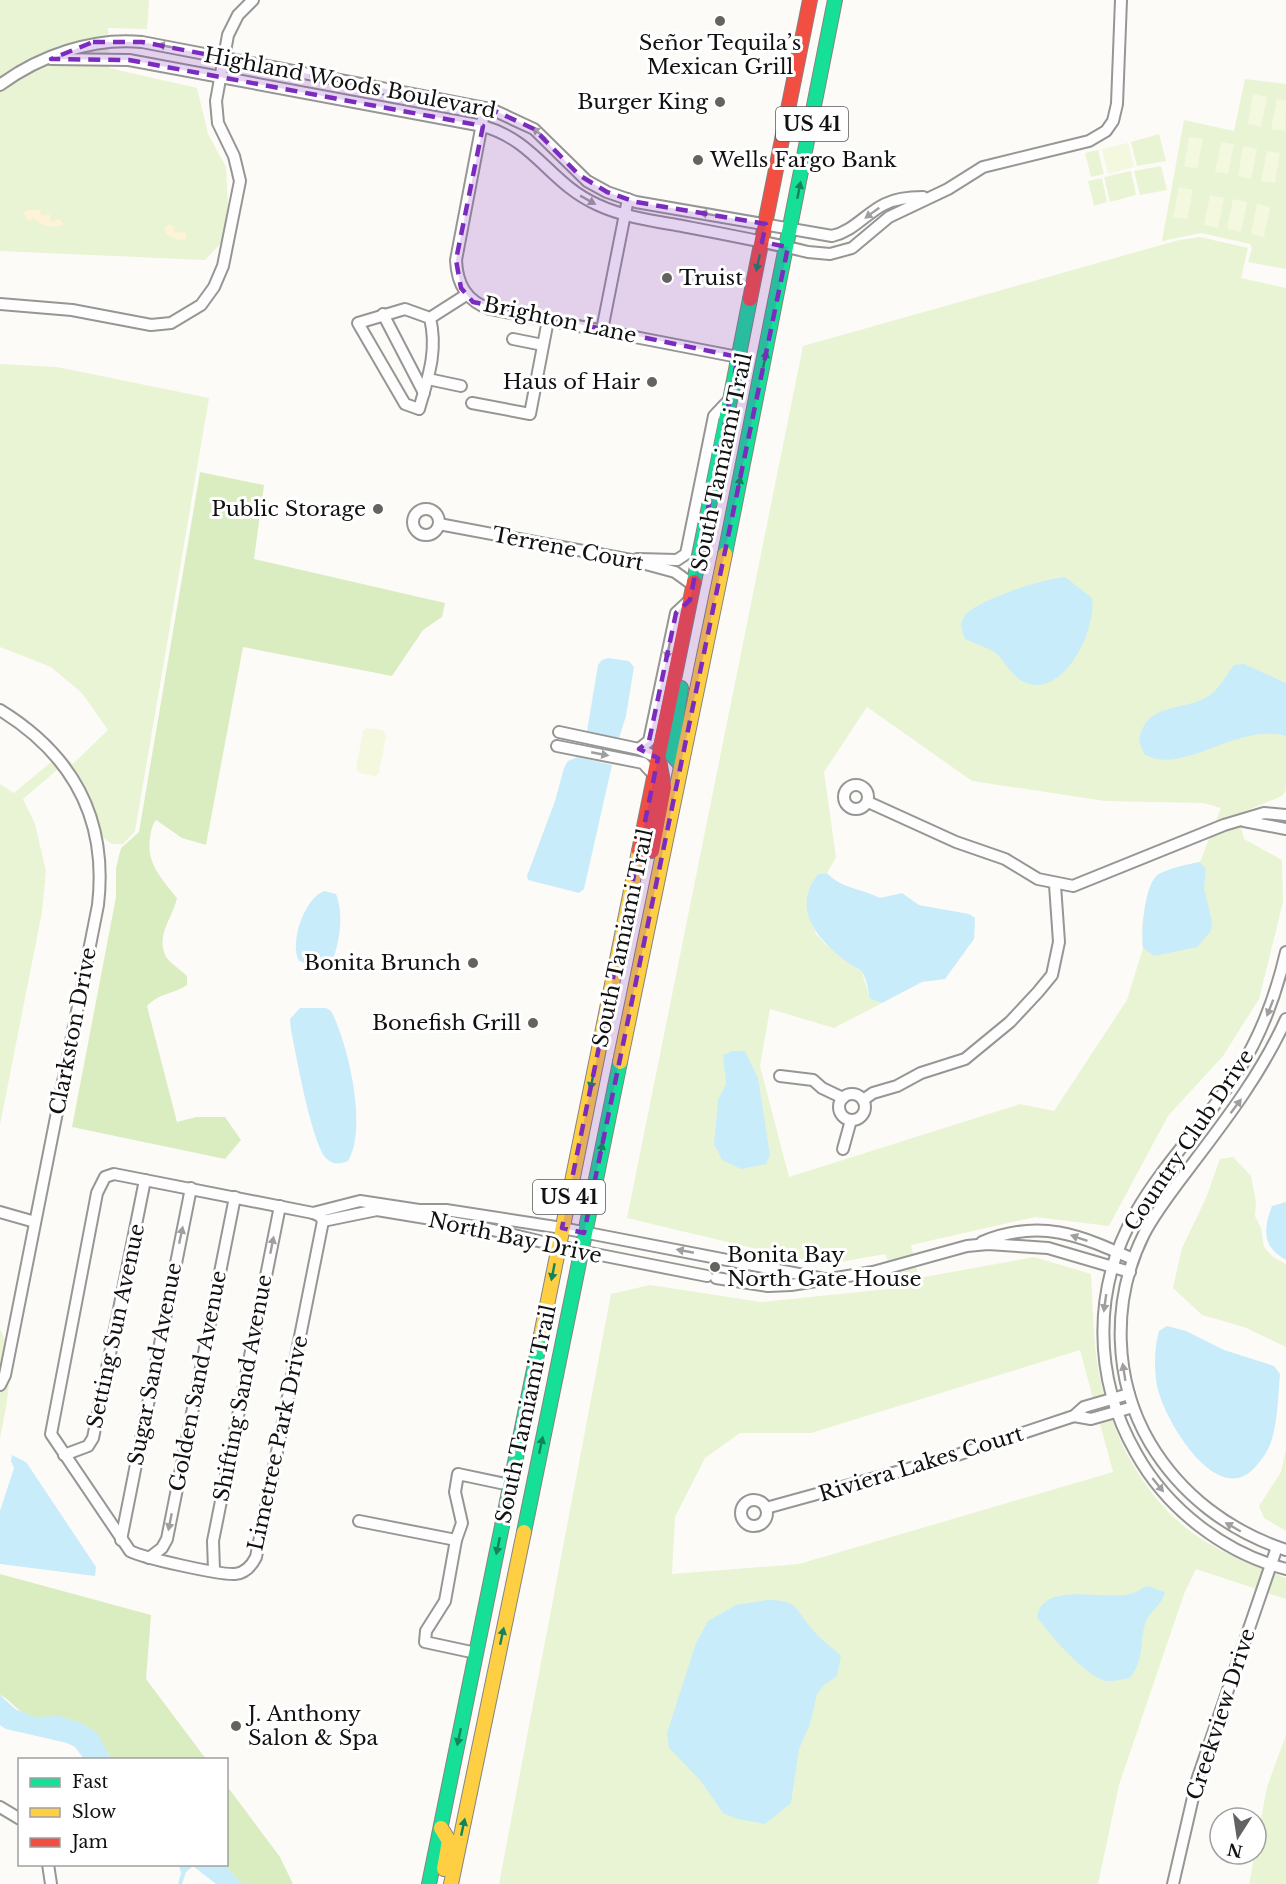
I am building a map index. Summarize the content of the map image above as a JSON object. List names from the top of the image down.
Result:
{
  "streets": {
    "main road": ["US 41", "South Tamiami Trail"],
    "street": [
      "Highland Woods Boulevard",
      "Brighton Lane",
      "Terrene Court",
      "Clarkston Drive",
      "Country Club Drive",
      "North Bay Drive",
      "Setting Sun Avenue",
      "Sugar Sand Avenue",
      "Golden Sand Avenue",
      "Shifting Sand Avenue",
      "Limetree Park Drive",
      "Riviera Lakes Court",
      "Creekview Drive"
    ]
  },
  "crossings": [
    ["Highland Woods Boulevard", "Brighton Lane"],
    ["Highland Woods Boulevard", "South Tamiami Trail"],
    ["Brighton Lane", "South Tamiami Trail"],
    ["South Tamiami Trail", "Terrene Court"],
    ["South Tamiami Trail", "North Bay Drive"],
    ["Country Club Drive", "North Bay Drive"],
    ["Country Club Drive", "Riviera Lakes Court"],
    ["Country Club Drive", "Creekview Drive"],
    ["North Bay Drive", "Limetree Park Drive"],
    ["Setting Sun Avenue", "Limetree Park Drive"],
    ["Sugar Sand Avenue", "Limetree Park Drive"],
    ["Golden Sand Avenue", "Limetree Park Drive"],
    ["Shifting Sand Avenue", "Limetree Park Drive"]
  ],
  "one_way": ["Sugar Sand Avenue", "Golden Sand Avenue", "Shifting Sand Avenue"],
  "places": [
    "Señor Tequila’s Mexican Grill",
    "Burger King",
    "Wells Fargo Bank",
    "Truist",
    "Haus of Hair",
    "Public Storage",
    "Bonita Brunch",
    "Bonefish Grill",
    "Bonita Bay North Gate House",
    "J. Anthony Salon & Spa"
  ],
  "legend": ["Fast", "Slow", "Jam"],
  "north": "bottom"
}
